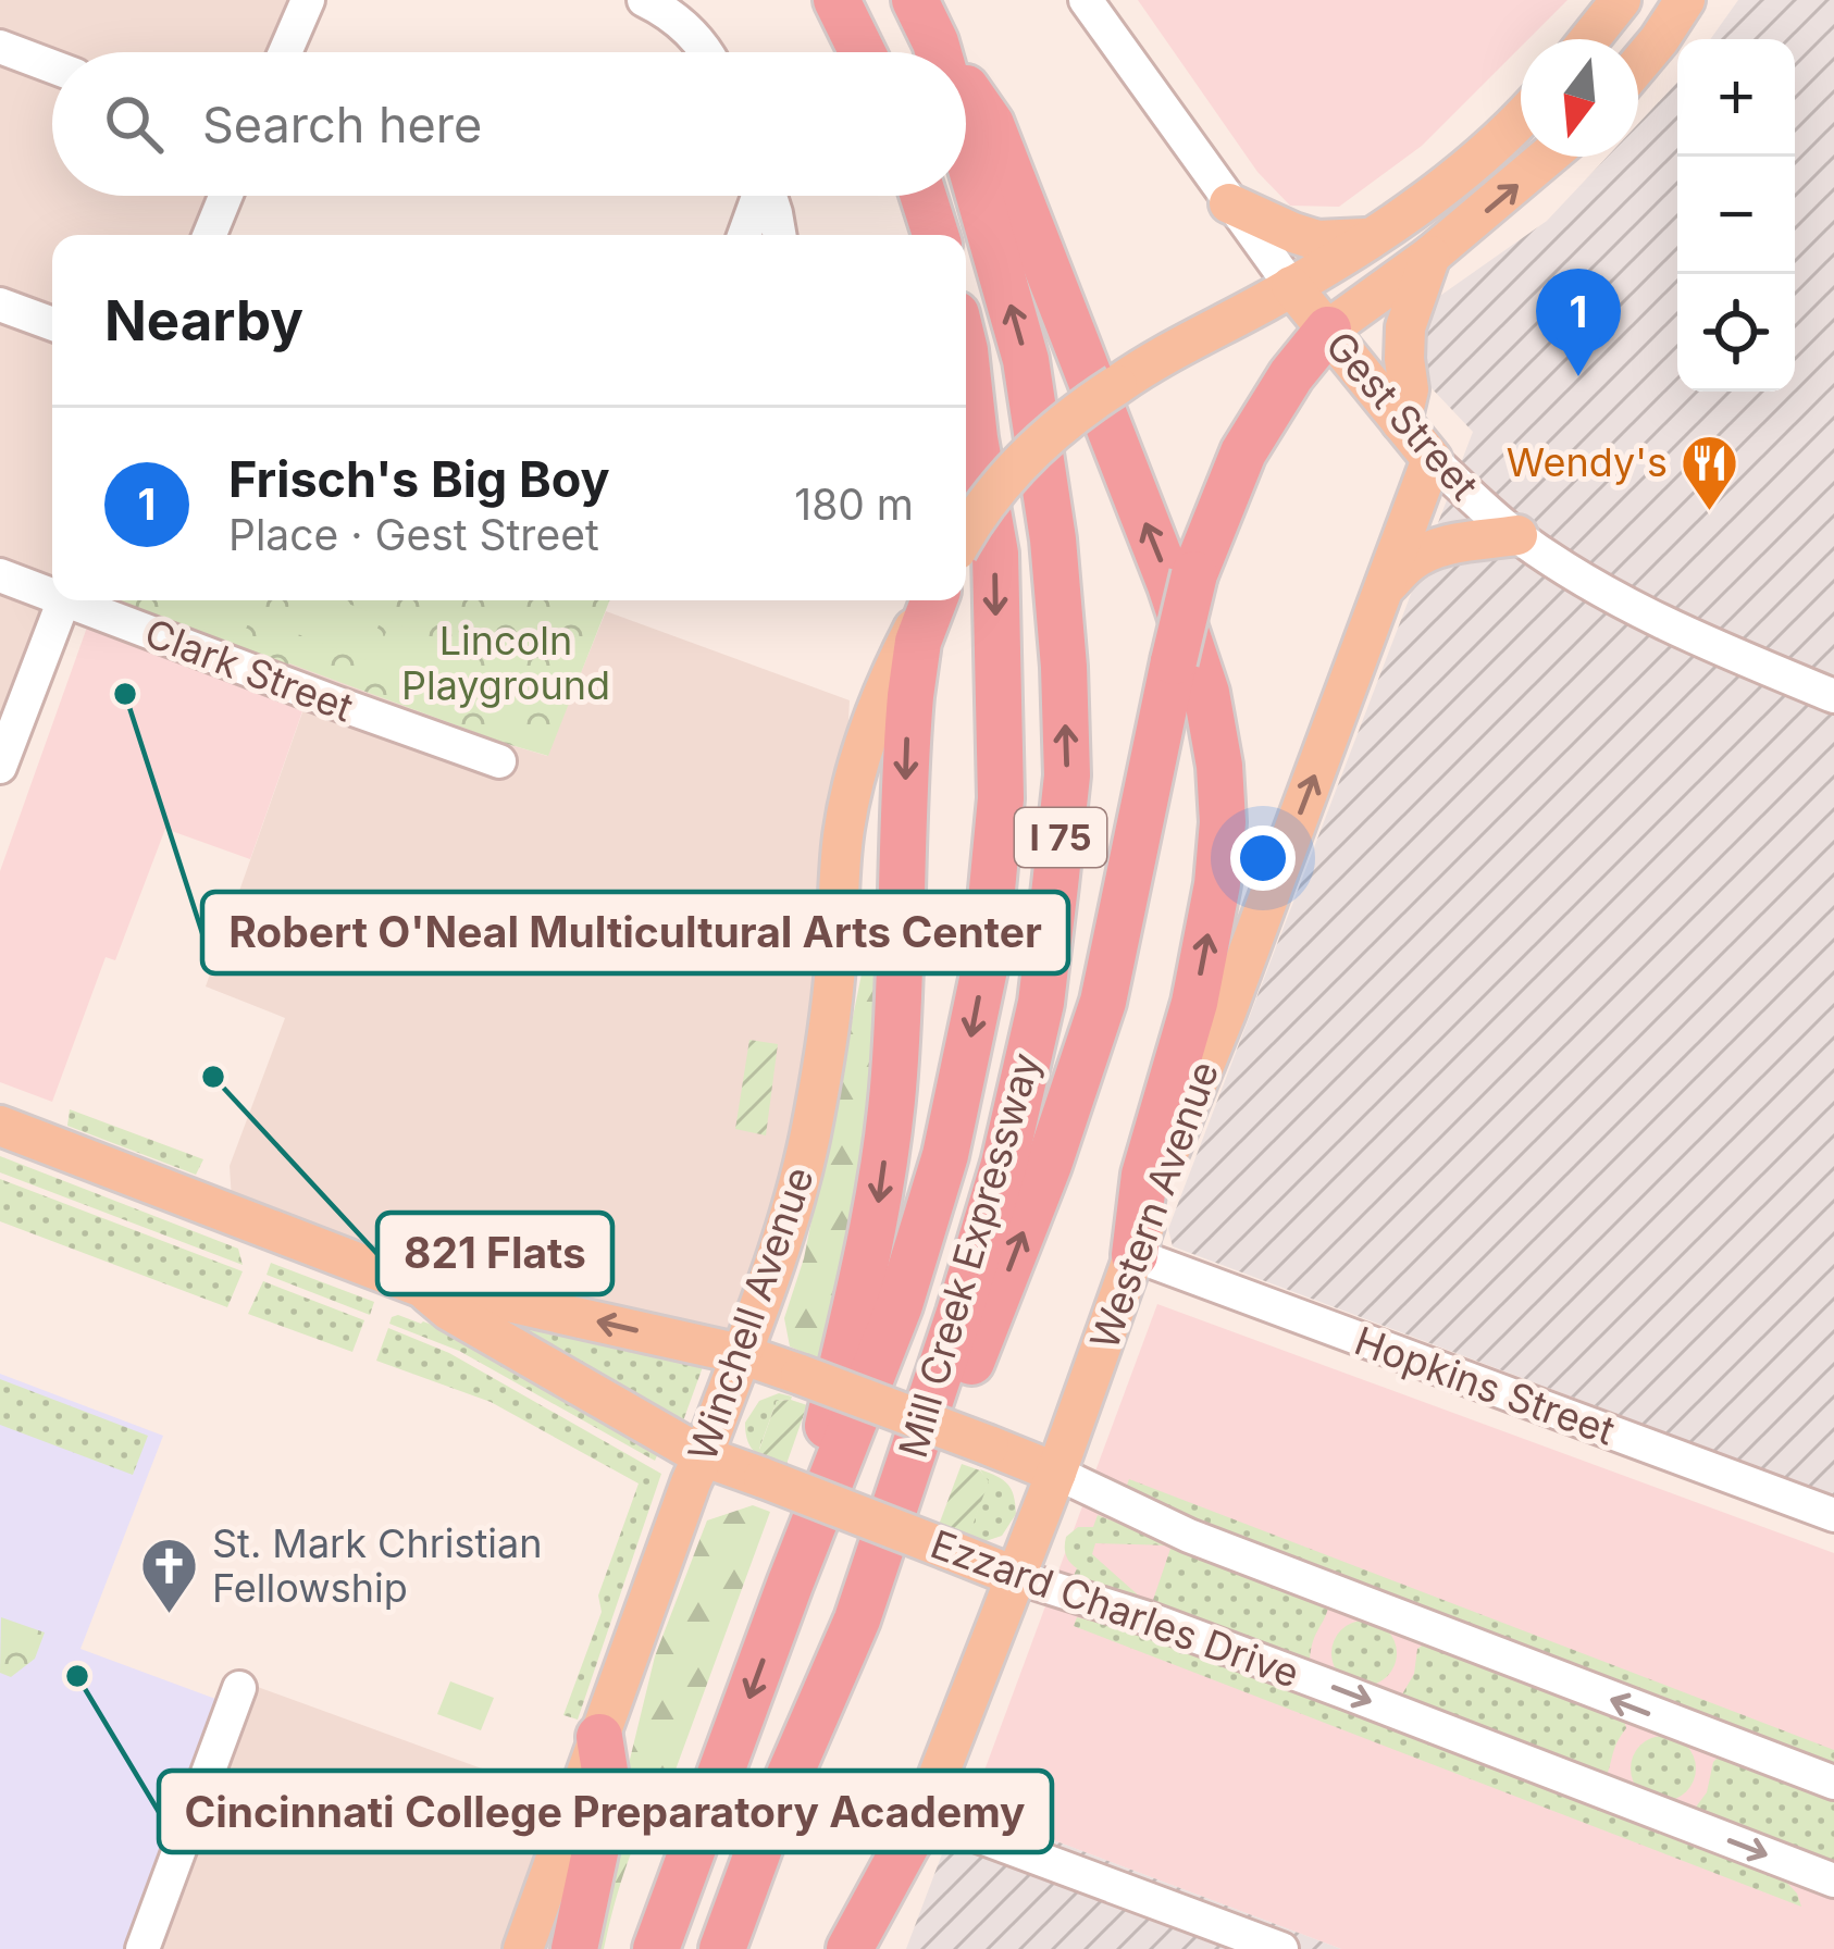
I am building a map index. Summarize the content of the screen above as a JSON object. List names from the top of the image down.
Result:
{
  "streets": {
    "highway": ["I 75", "Mill Creek Expressway"],
    "main road": [
      "Gest Street",
      "Western Avenue",
      "Winchell Avenue",
      "Ezzard Charles Drive"
    ],
    "street": ["Clark Street", "Hopkins Street"]
  },
  "crossings": [
    ["Gest Street", "Western Avenue"],
    ["Western Avenue", "Hopkins Street"],
    ["Western Avenue", "Ezzard Charles Drive"],
    ["Winchell Avenue", "Ezzard Charles Drive"]
  ],
  "one_way": ["Western Avenue"],
  "parks": ["Lincoln Playground"],
  "places": {
    "restaurant": ["Wendy's"],
    "other": ["Robert O'Neal Multicultural Arts Center", "821 Flats", "Cincinnati College Preparatory Academy"],
    "church": ["St. Mark Christian Fellowship"]
  },
  "north": "bottom",
  "page": {
    "map_buttons": ["+", "−"],
    "search": "Search here",
    "heading": "Nearby",
    "pins": "1",
    "list": [
      {
        "mark": "1",
        "name": "Frisch's Big Boy",
        "note": "Place · Gest Street",
        "value": "180 m"
      }
    ]
  }
}
